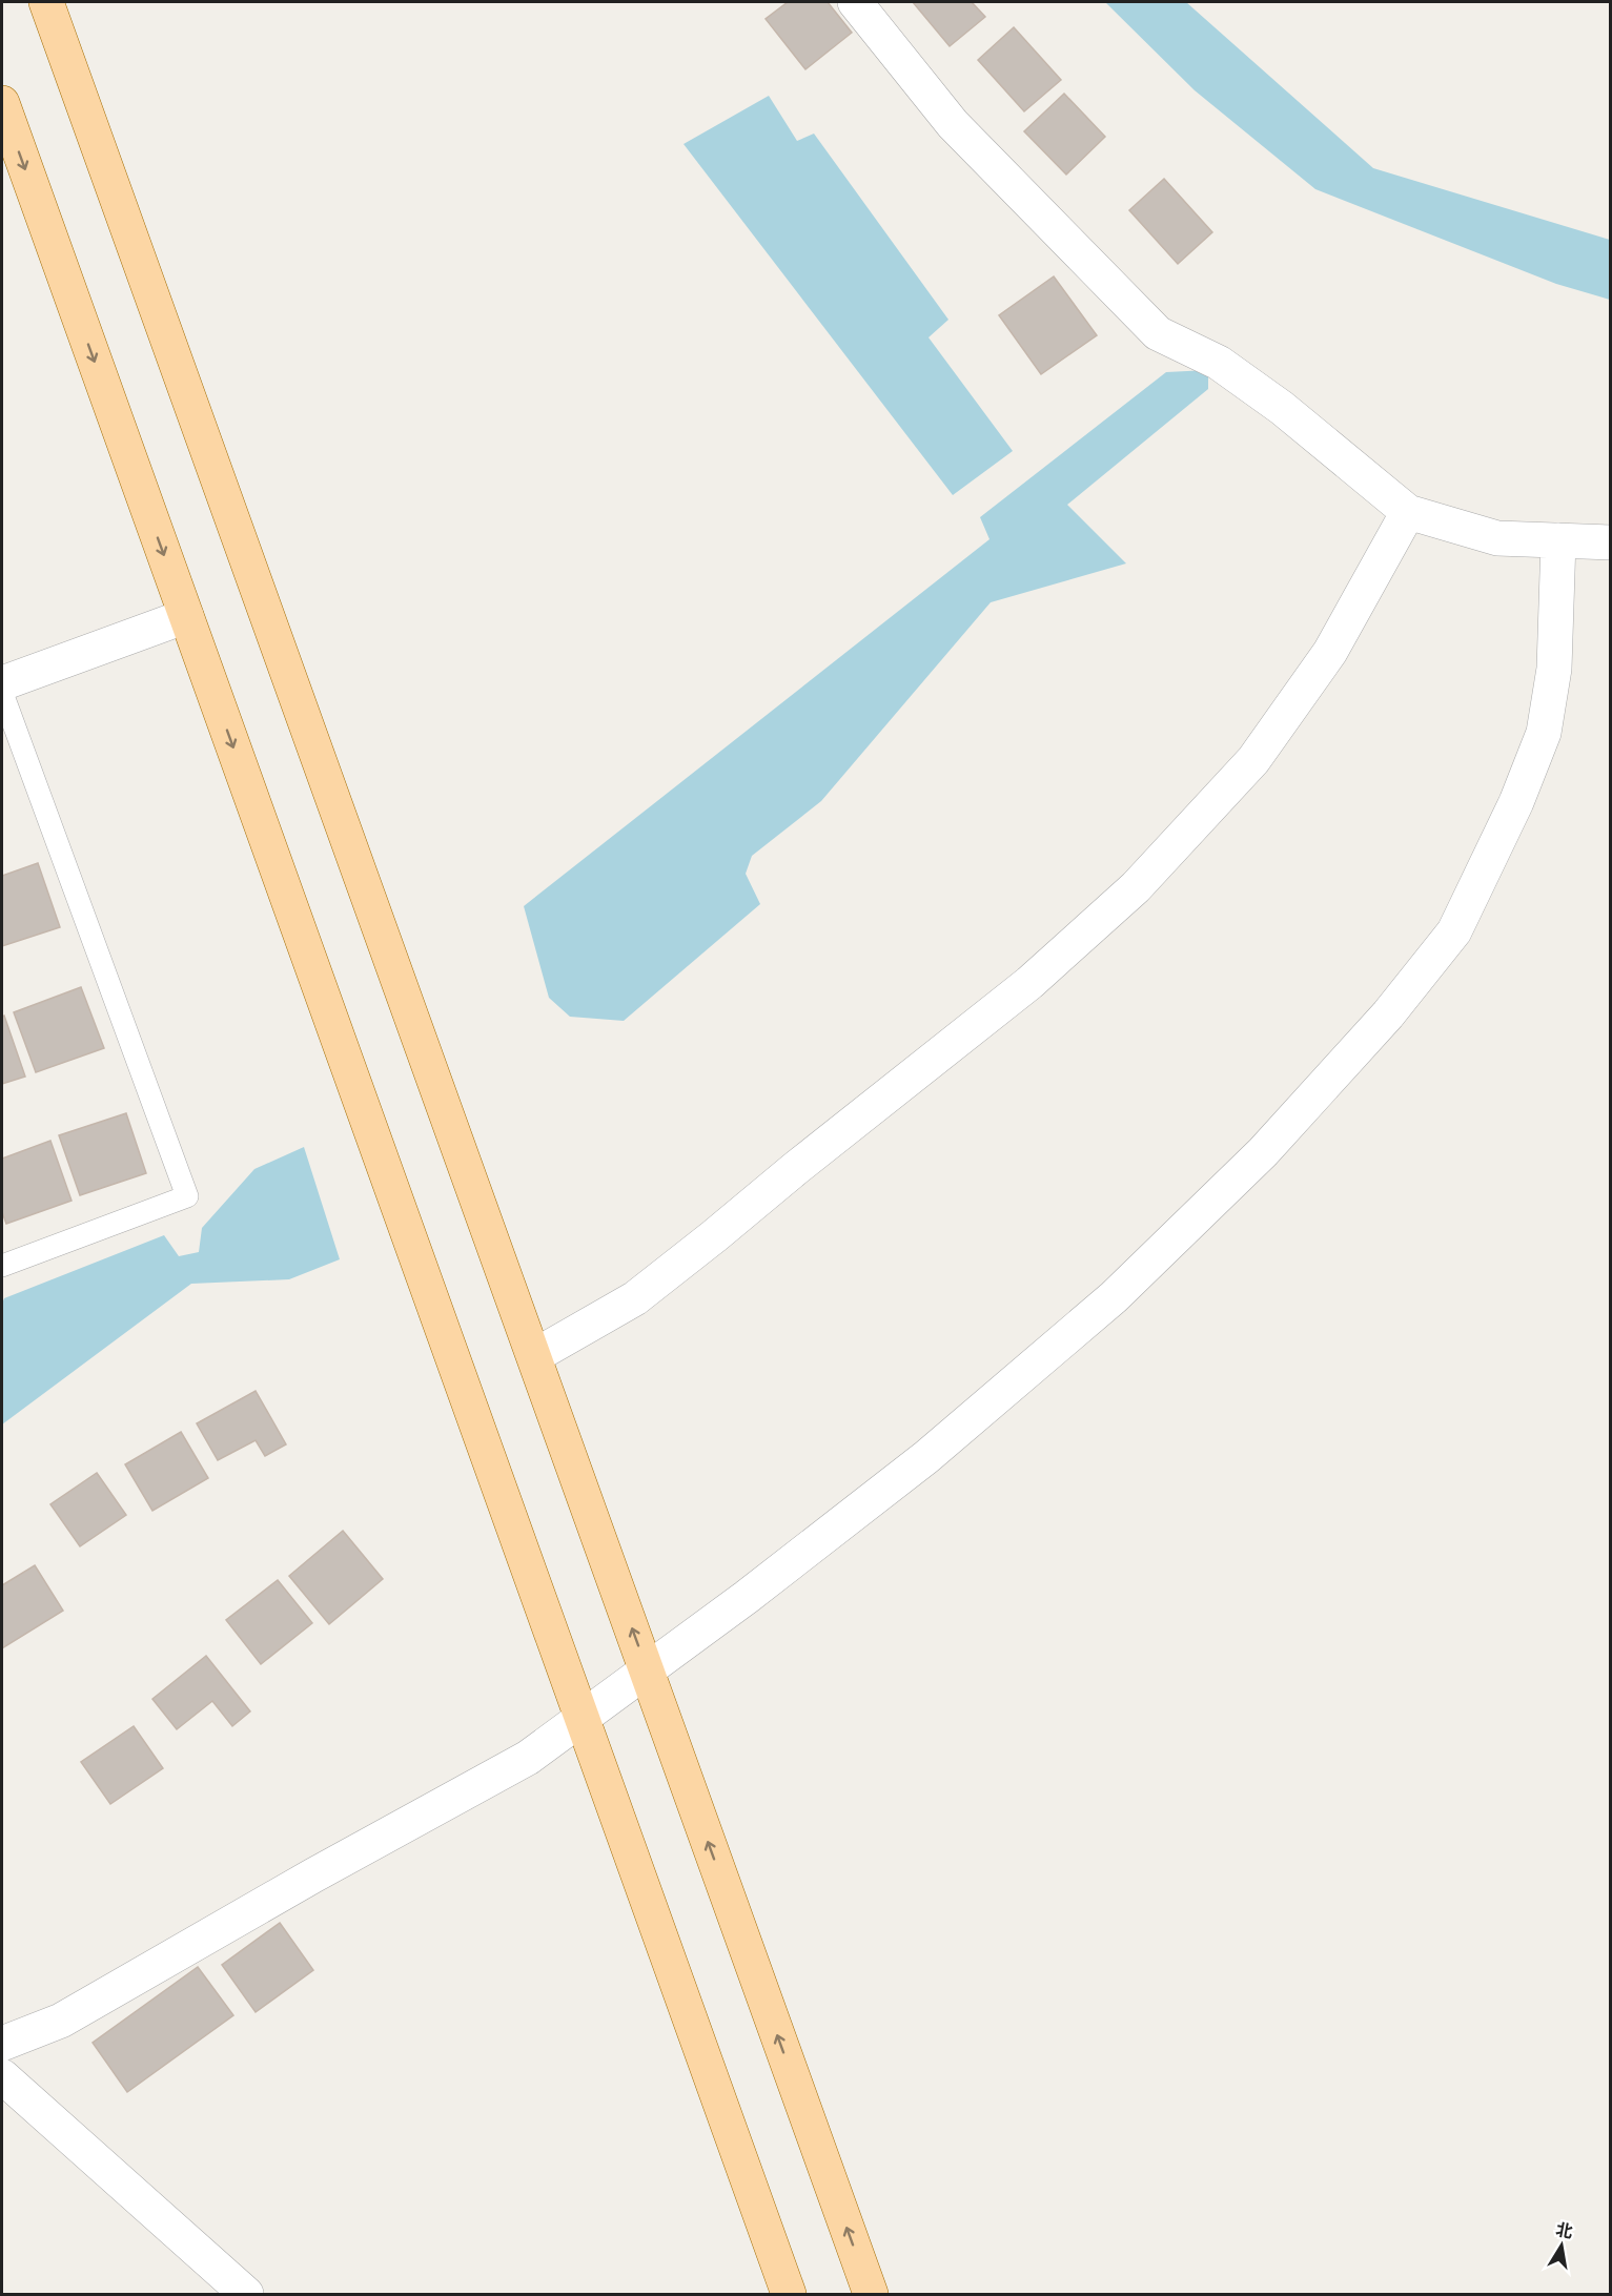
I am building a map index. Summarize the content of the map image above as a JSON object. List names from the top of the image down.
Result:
{
  "north": "top"
}
